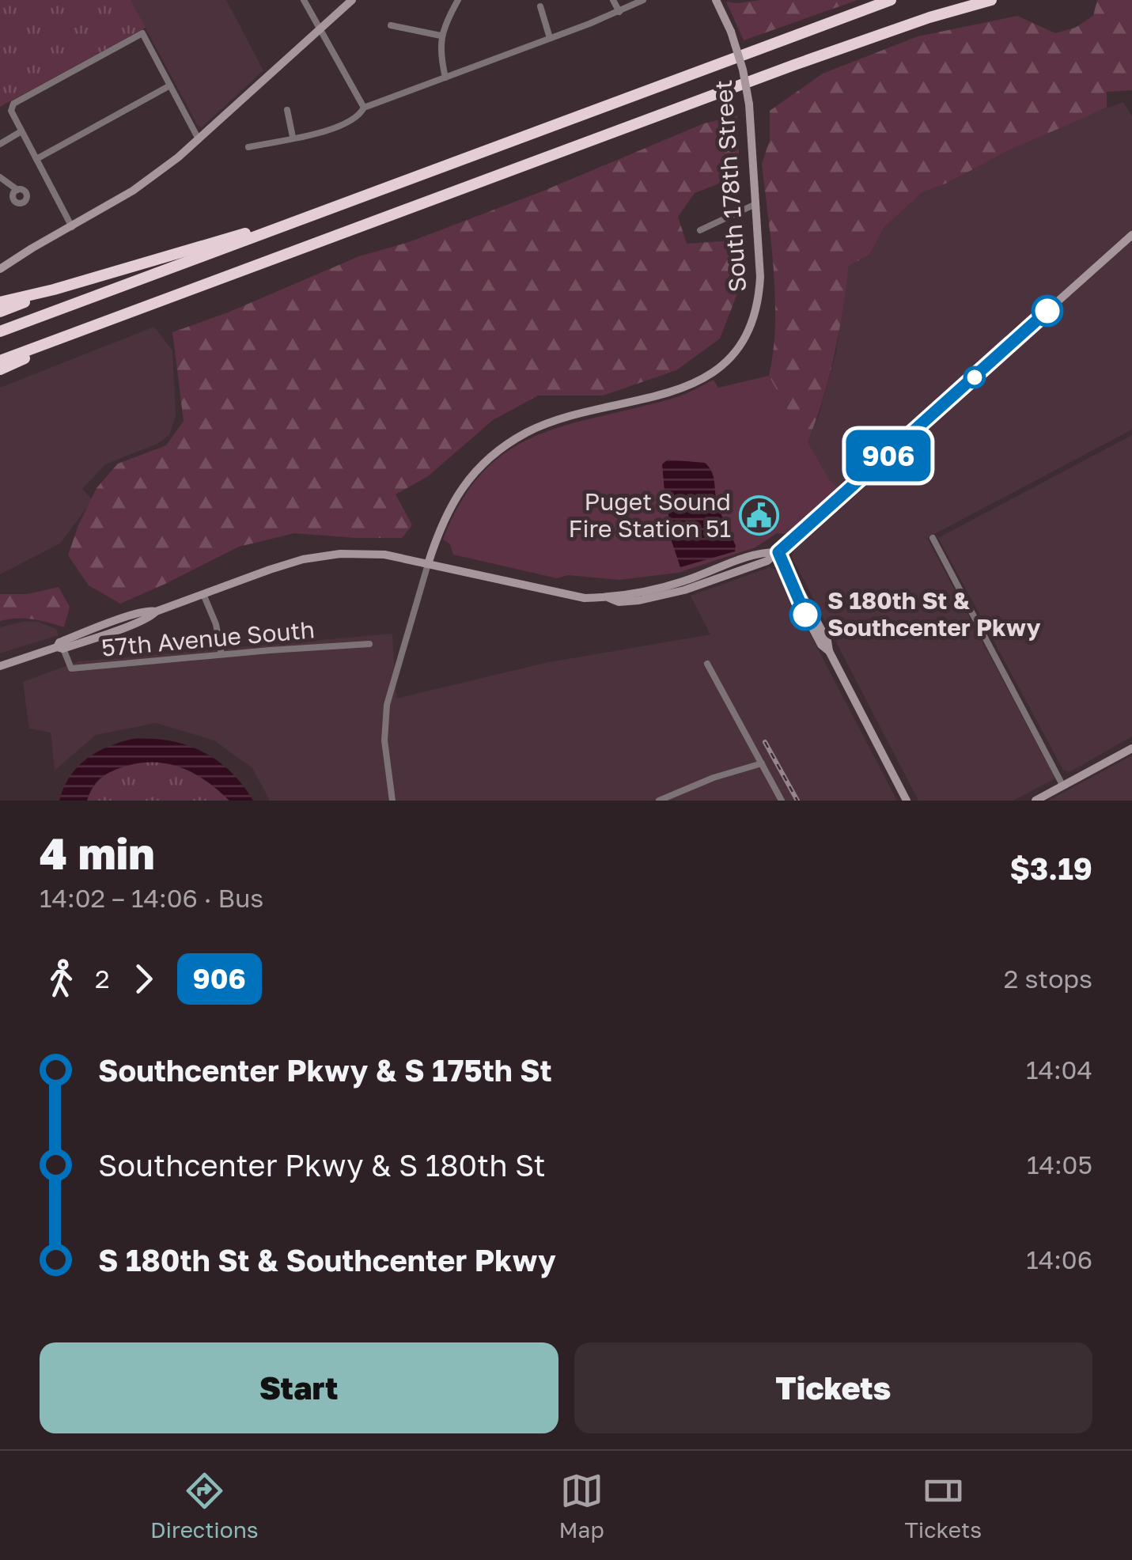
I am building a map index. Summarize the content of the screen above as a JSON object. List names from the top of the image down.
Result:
{
  "streets": {
    "main road": ["South 178th Street"],
    "street": ["57th Avenue South"]
  },
  "places": {
    "public building": ["Puget Sound Fire Station 51"],
    "other": ["S 180th St & Southcenter Pkwy"]
  },
  "lines": ["bus line 906"],
  "page": {
    "on_map": "906",
    "heading": ["4 min", "14:02 – 14:06 · Bus", "$3.19"],
    "legs": ["2", "906", "2 stops"],
    "list": [
      {
        "name": "Southcenter Pkwy & S 175th St",
        "value": "14:04"
      },
      {
        "name": "Southcenter Pkwy & S 180th St",
        "value": "14:05"
      },
      {
        "name": "S 180th St & Southcenter Pkwy",
        "value": "14:06"
      }
    ],
    "buttons": ["Start", "Tickets"],
    "tabs": ["Directions", "Map", "Tickets"]
  }
}
